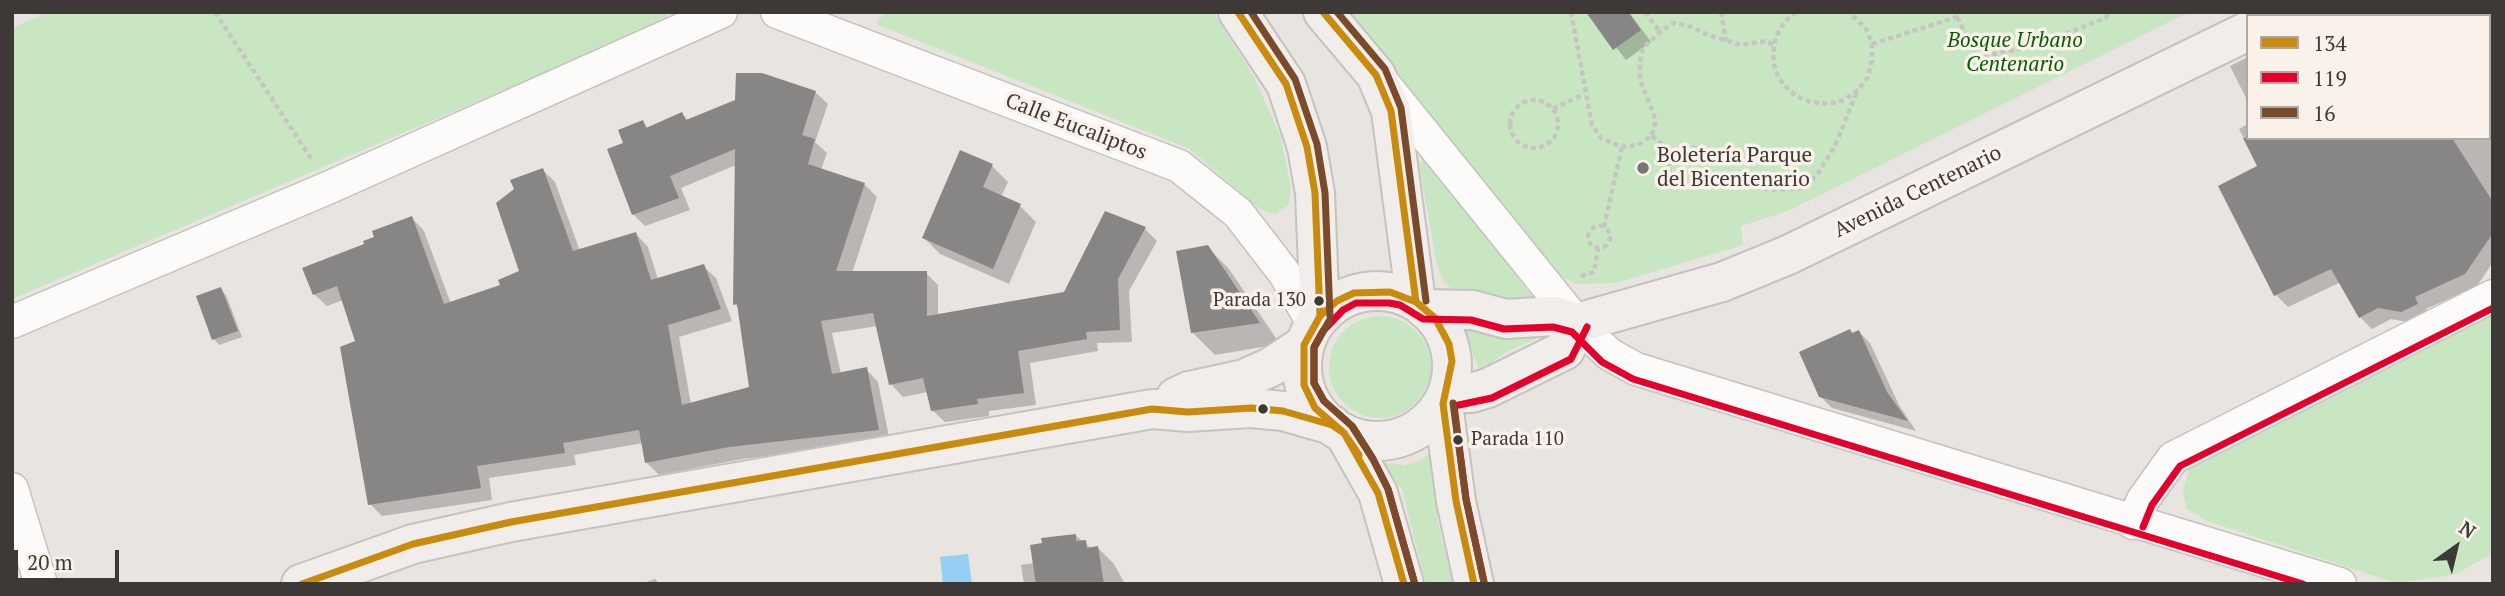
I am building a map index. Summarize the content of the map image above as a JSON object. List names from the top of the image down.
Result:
{
  "streets": {
    "main road": ["Avenida Centenario"],
    "street": ["Calle Eucaliptos"]
  },
  "crossings": [
    ["Calle Eucaliptos", "Avenida Centenario"]
  ],
  "parks": ["Bosque Urbano Centenario"],
  "places": ["Boletería Parque del Bicentenario", "Parada 130", "Parada 110"],
  "lines": ["transit line 134", "transit line 16", "transit line 119"],
  "legend": ["134", "119", "16"],
  "scale_bar": "20 m",
  "north": "top right"
}
